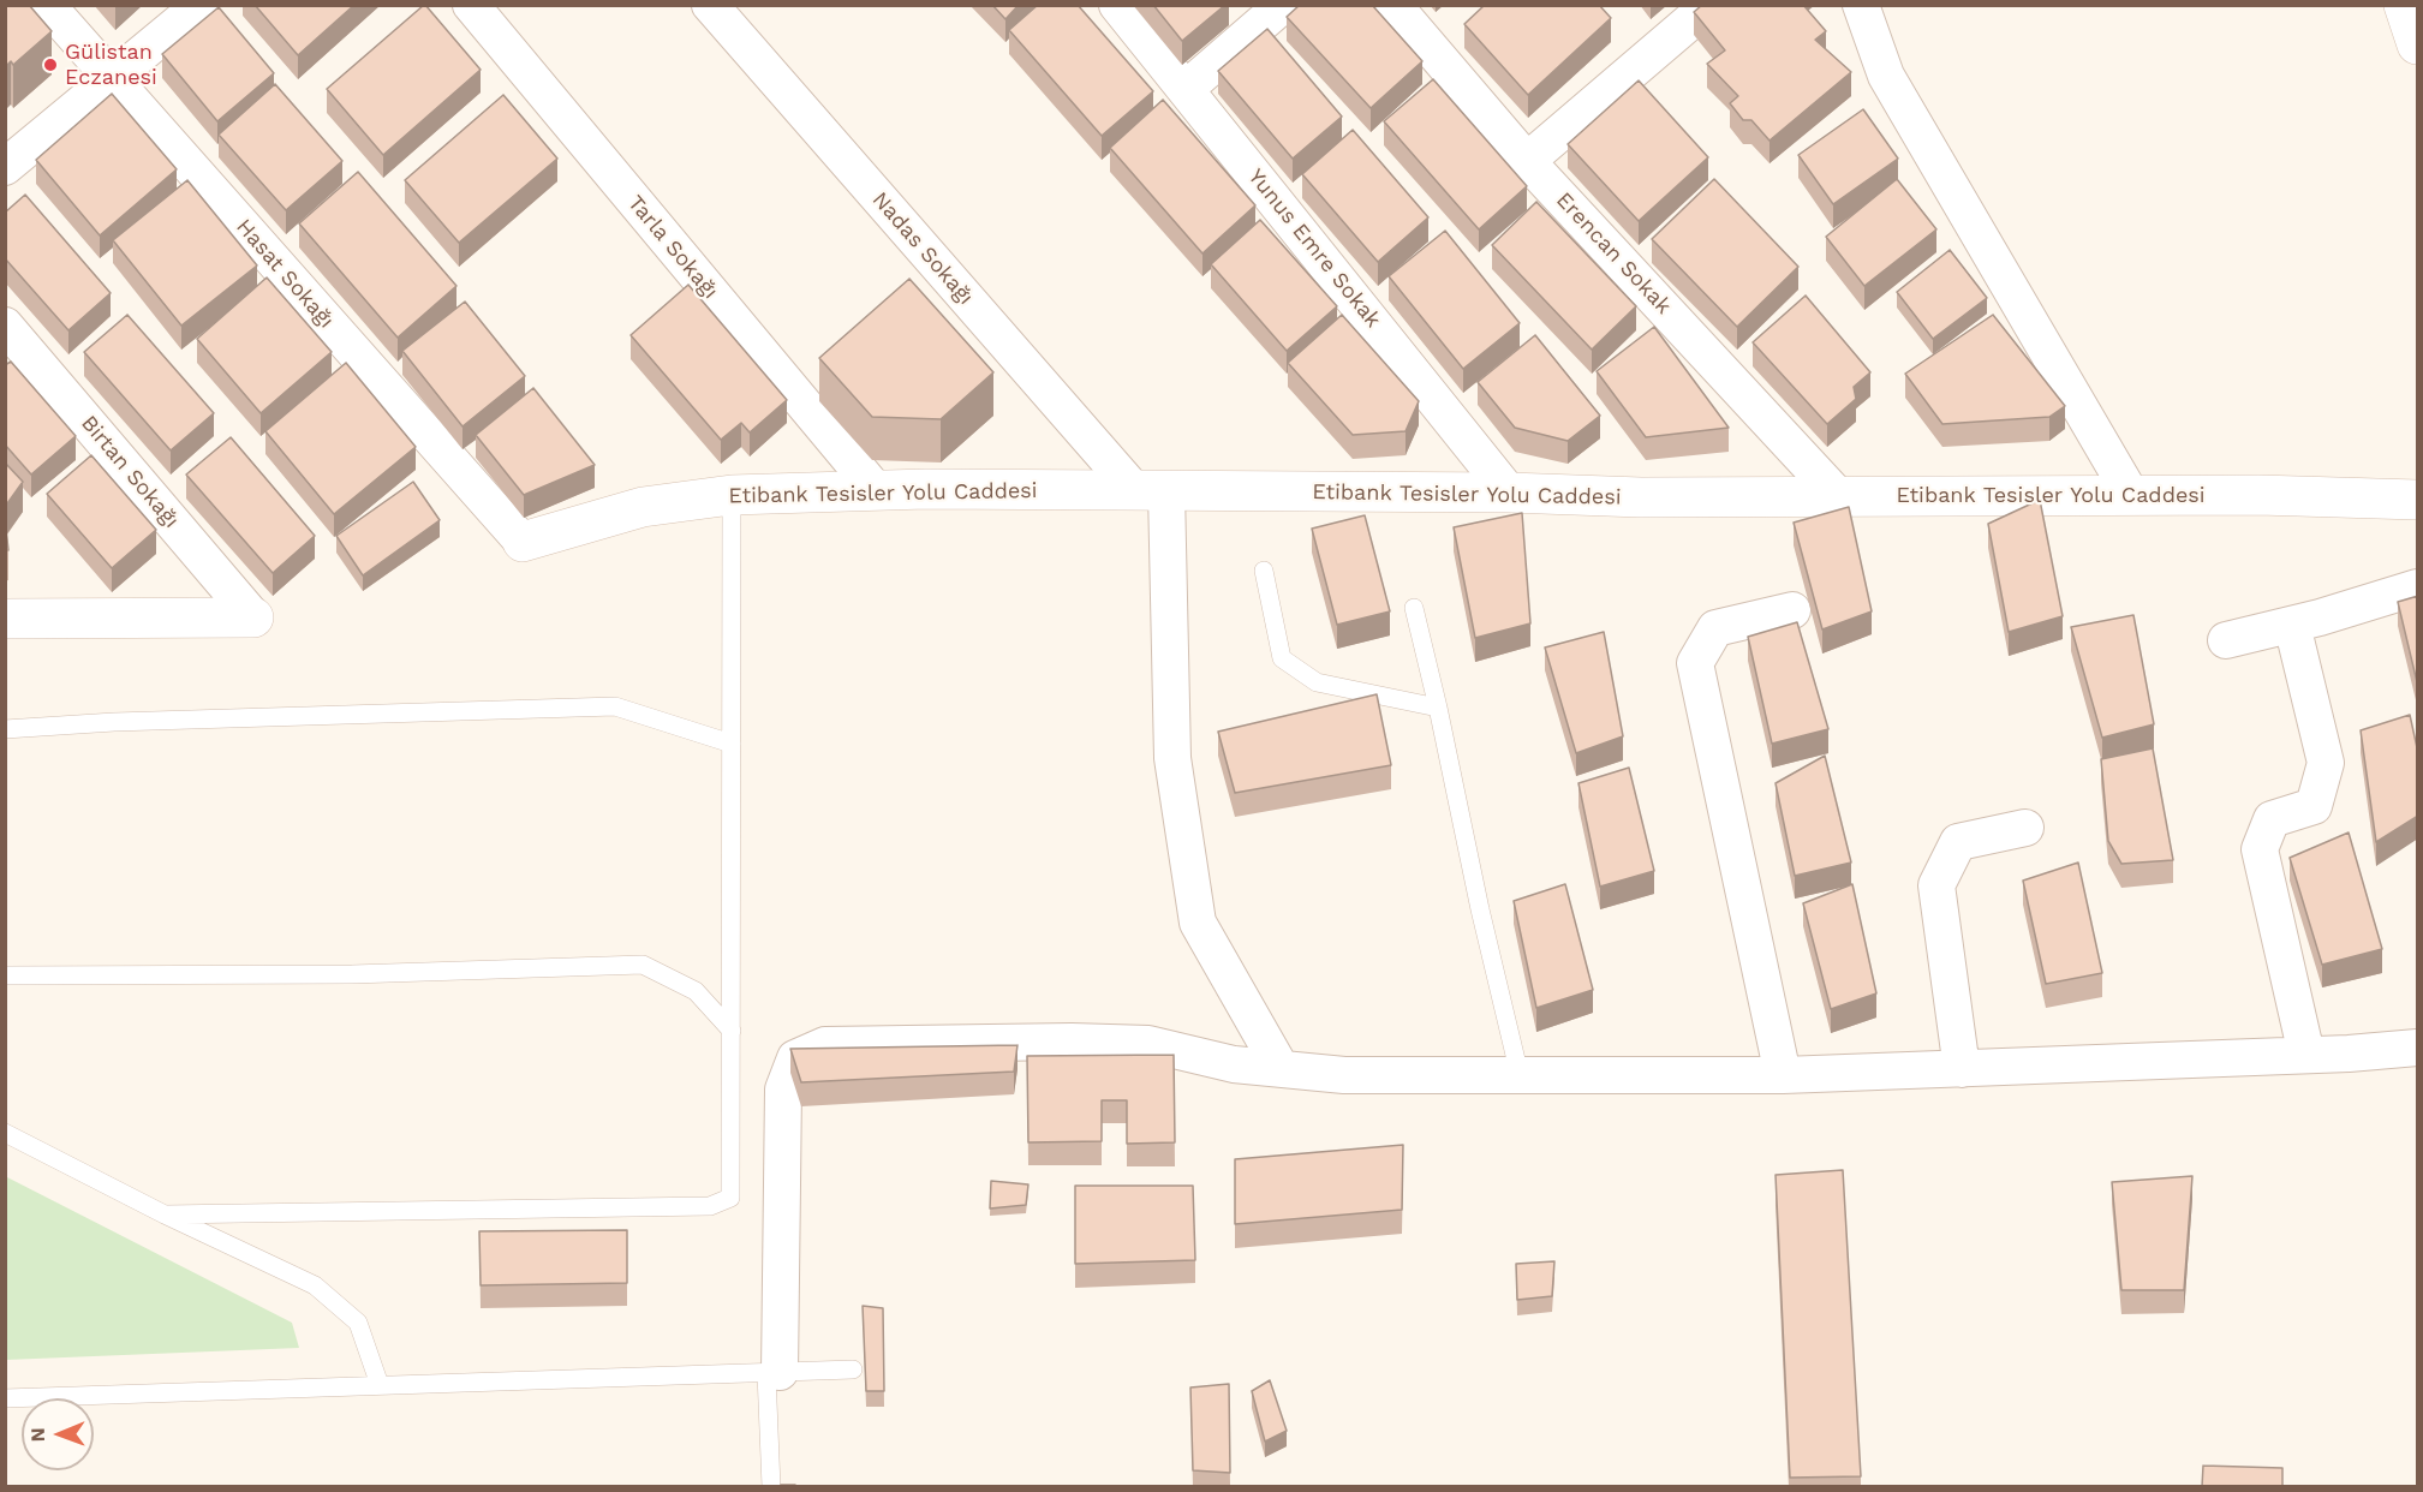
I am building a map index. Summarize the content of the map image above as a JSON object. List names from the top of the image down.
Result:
{
  "streets": {
    "street": [
      "Tarla Sokağı",
      "Nadas Sokağı",
      "Yunus Emre Sokak",
      "Erencan Sokak",
      "Hasat Sokağı",
      "Birtan Sokağı",
      "Etibank Tesisler Yolu Caddesi"
    ]
  },
  "crossings": [
    ["Tarla Sokağı", "Etibank Tesisler Yolu Caddesi"],
    ["Nadas Sokağı", "Etibank Tesisler Yolu Caddesi"],
    ["Yunus Emre Sokak", "Etibank Tesisler Yolu Caddesi"],
    ["Erencan Sokak", "Etibank Tesisler Yolu Caddesi"],
    ["Hasat Sokağı", "Etibank Tesisler Yolu Caddesi"]
  ],
  "places": ["Gülistan Eczanesi"],
  "north": "left"
}
